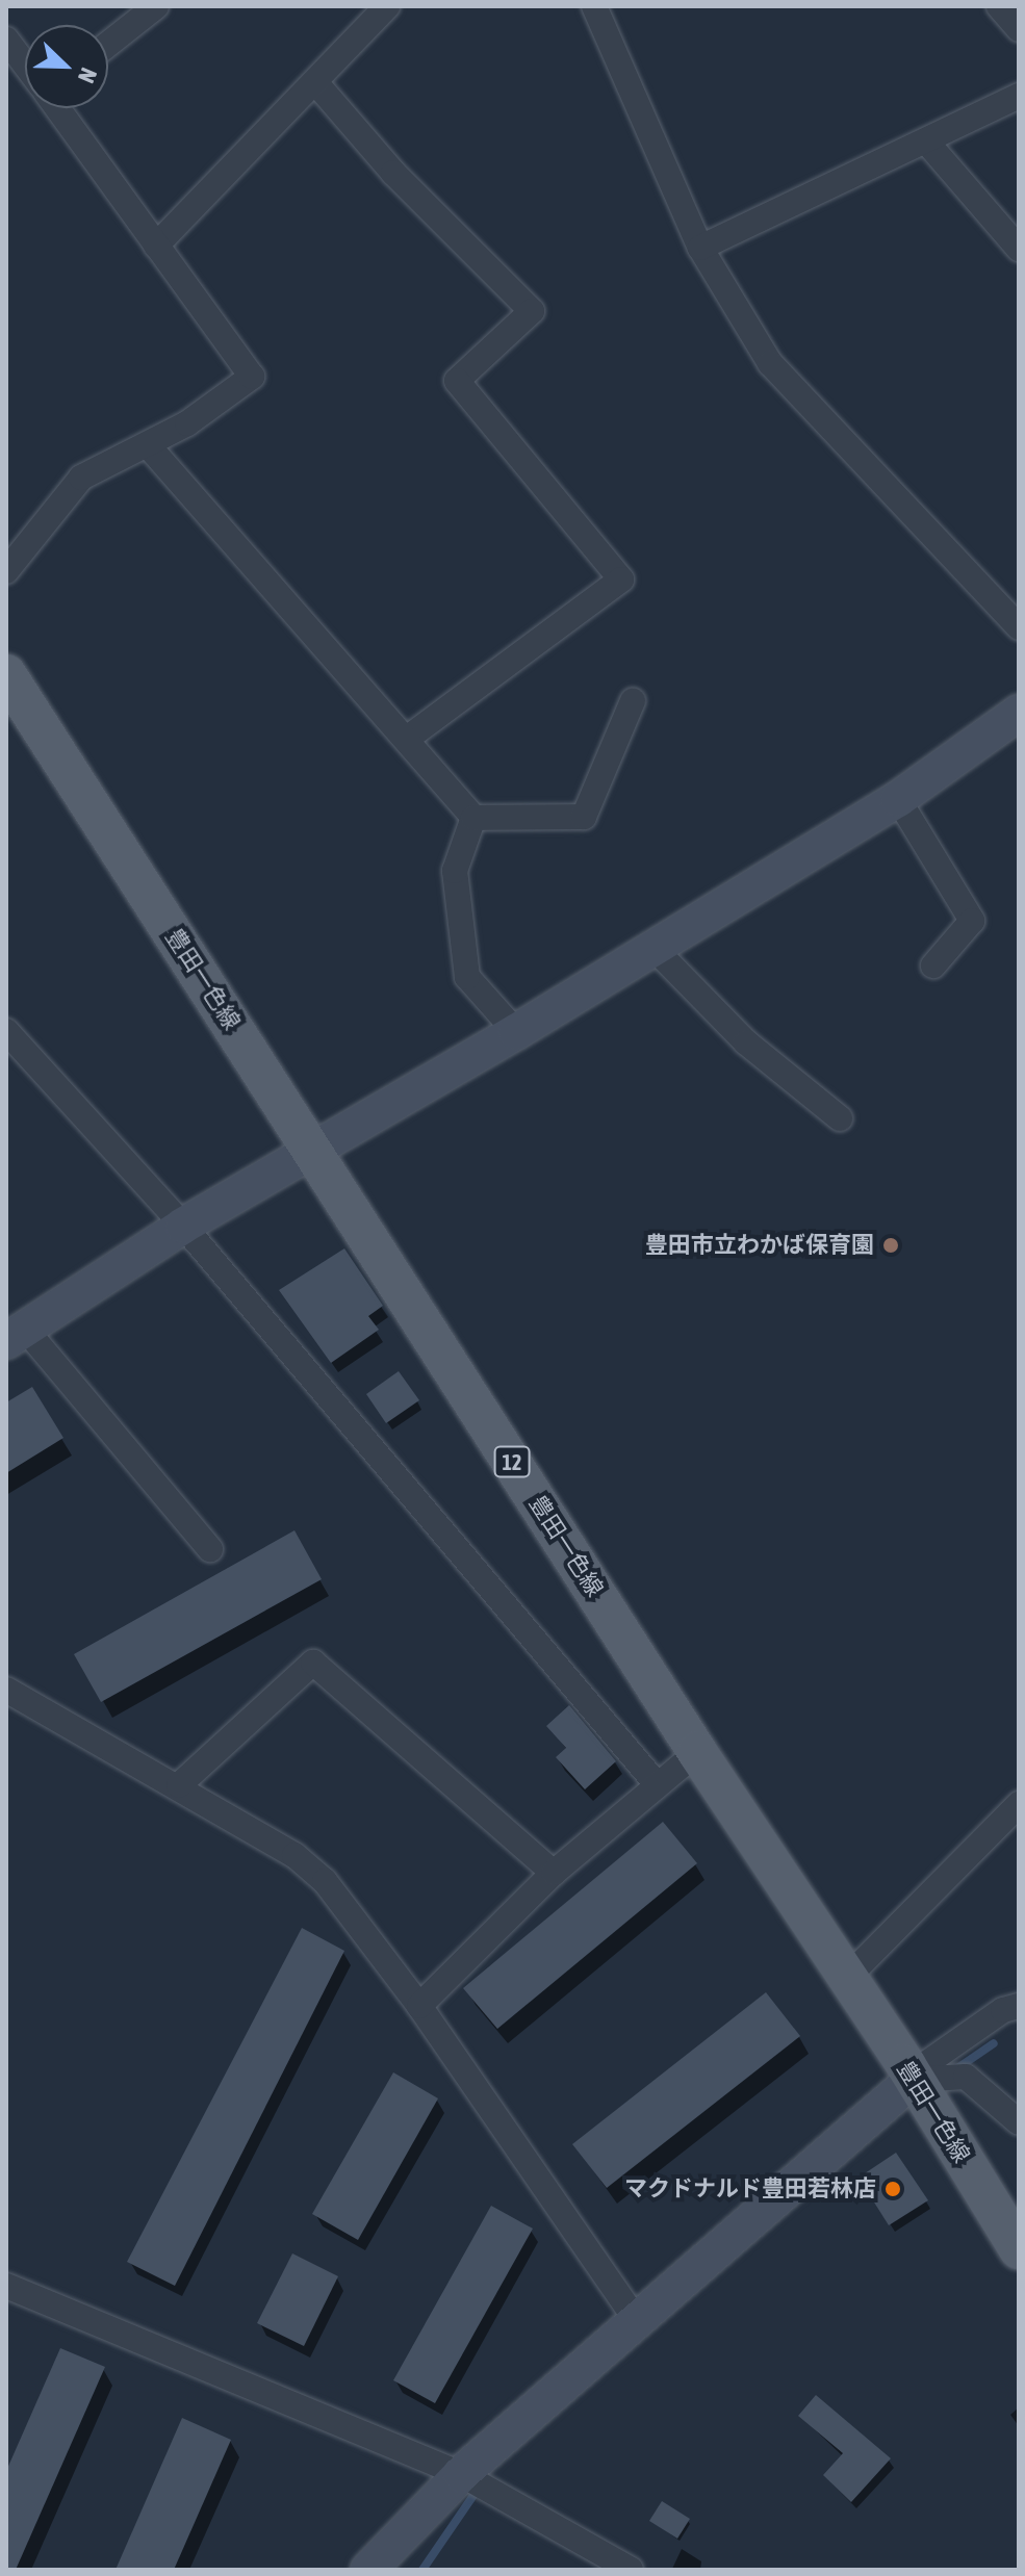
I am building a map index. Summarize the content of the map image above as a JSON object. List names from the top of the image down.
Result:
{
  "streets": {
    "main road": ["豊田一色線", "12"]
  },
  "places": ["豊田市立わかば保育園", "マクドナルド豊田若林店"],
  "north": "bottom right"
}
